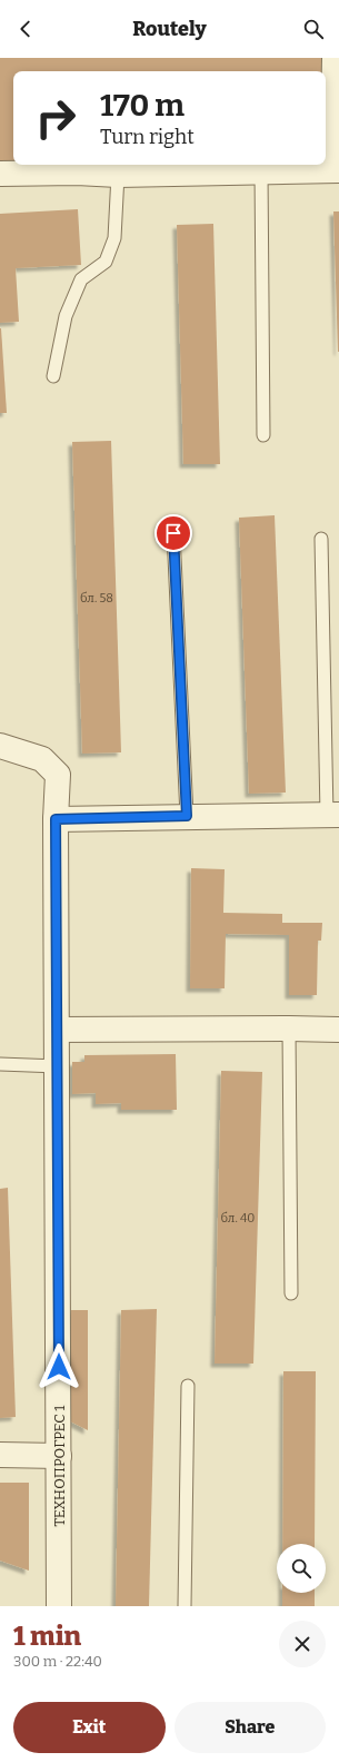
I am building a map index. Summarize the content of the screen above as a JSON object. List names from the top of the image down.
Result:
{
  "streets": {
    "street": ["ТЕХНОПРОГРЕС 1"]
  },
  "house_numbers": ["бл. 58", "бл. 40"],
  "page": {
    "header": "Routely",
    "turn": ["170 m", "Turn right"],
    "heading": ["1 min", "300 m · 22:40"],
    "buttons": ["Exit", "Share"]
  }
}
